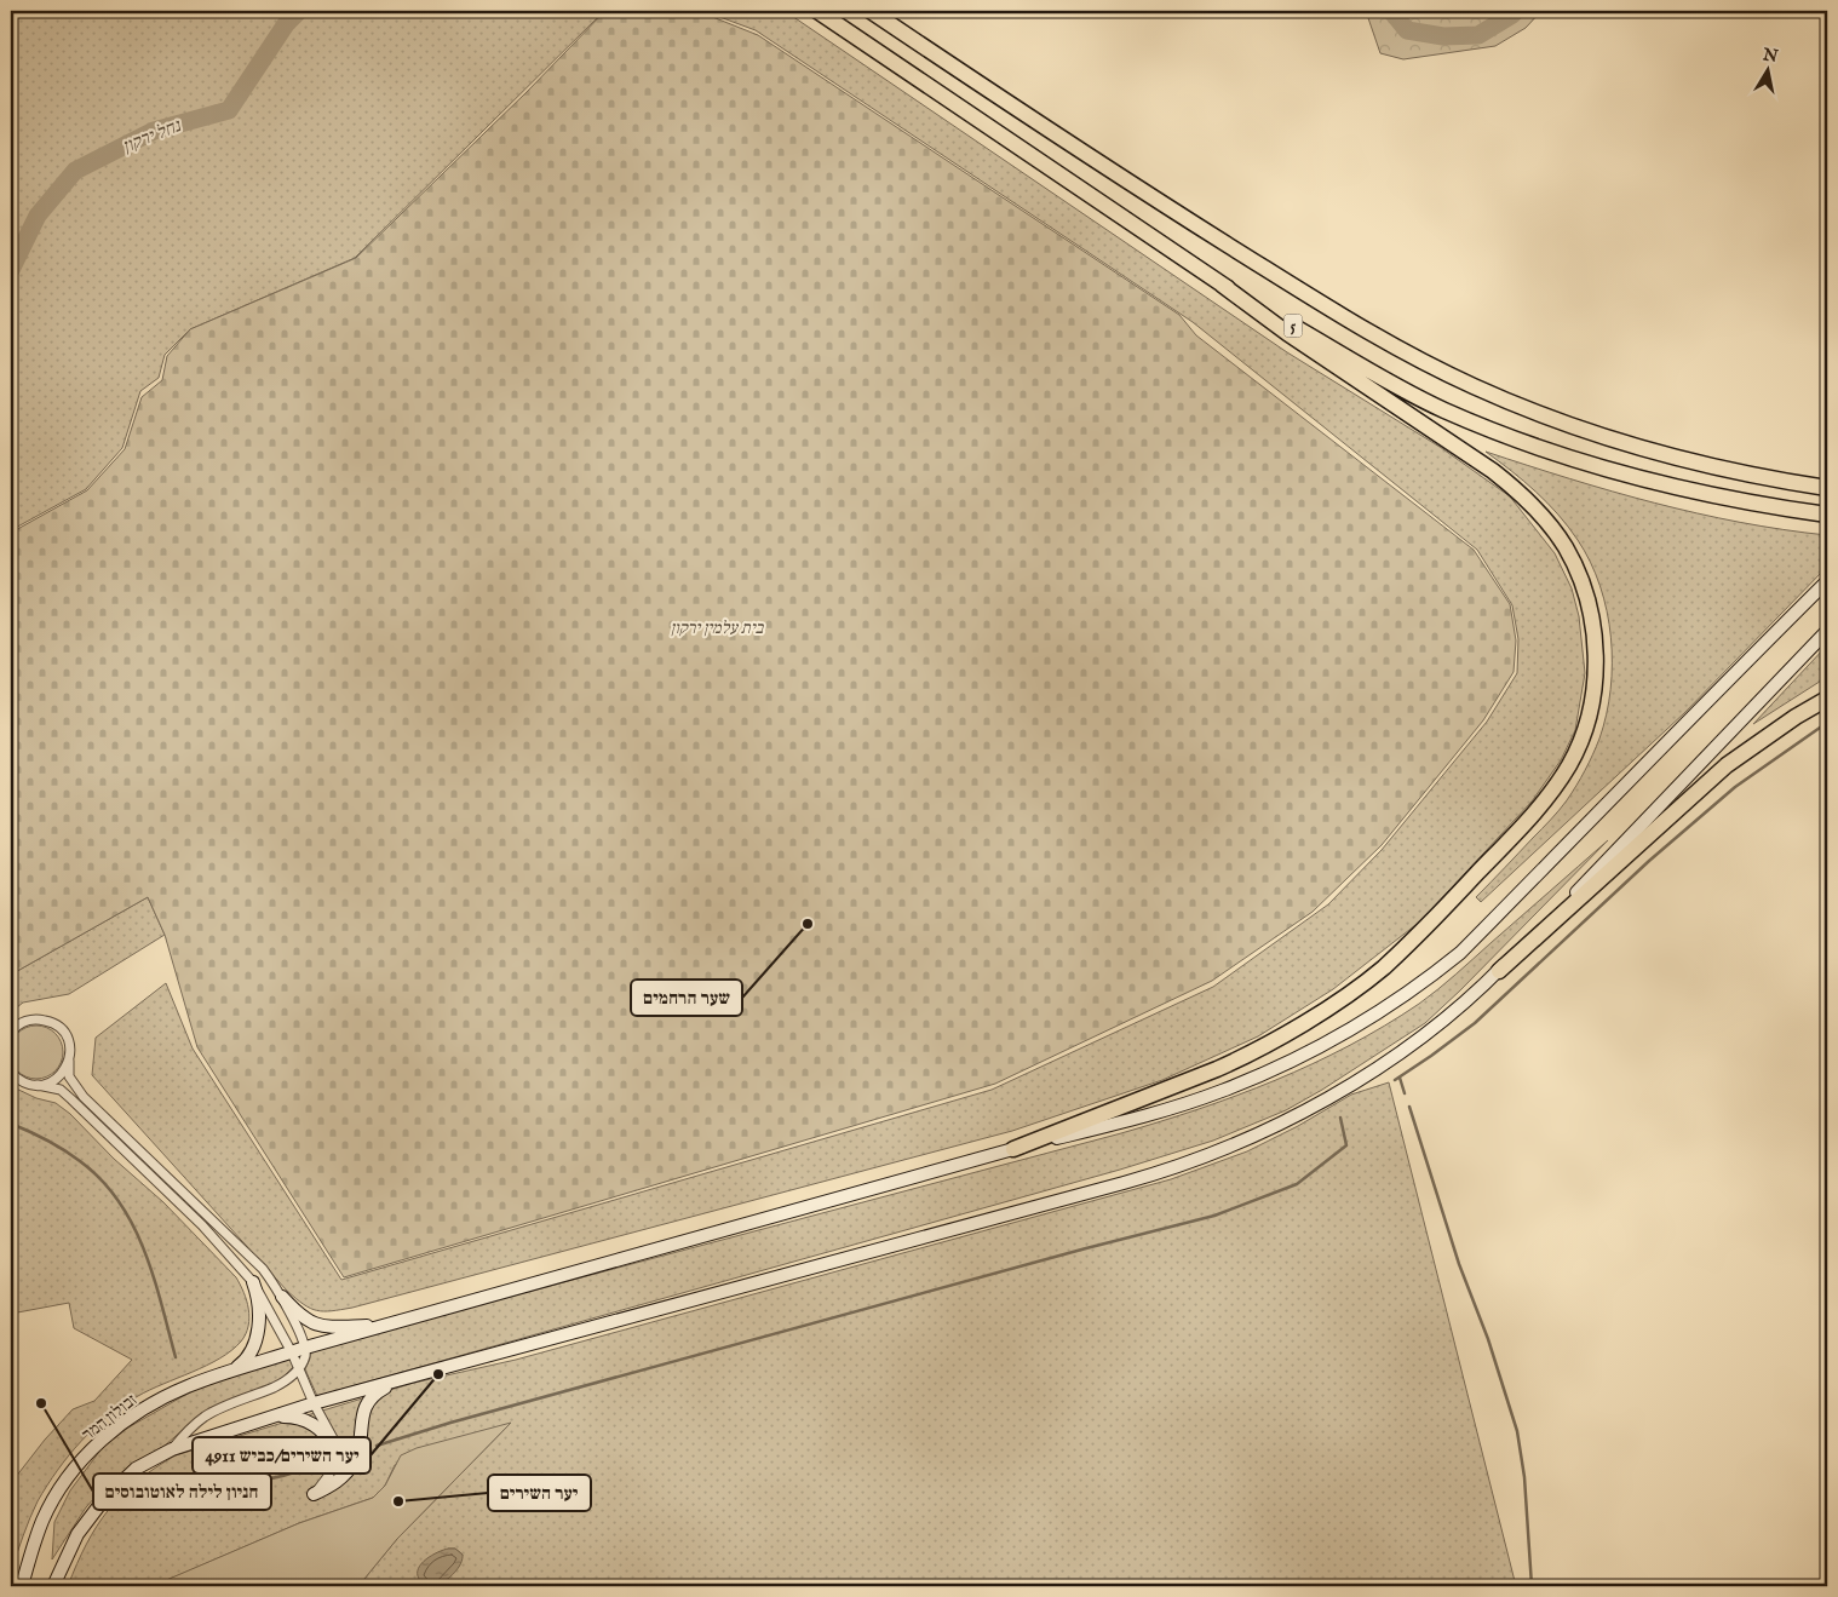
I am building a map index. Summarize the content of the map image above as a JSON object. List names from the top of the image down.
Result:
{
  "streets": {
    "highway": ["5"],
    "main road": ["זבולון המר"]
  },
  "water": ["נחל ירקון"],
  "parks": ["בית עלמין ירקון"],
  "places": [
    "שער הרחמים",
    "יער השירים/כביש 4911",
    "חניון לילה לאוטובוסים",
    "יער השירים"
  ],
  "north": "top"
}
